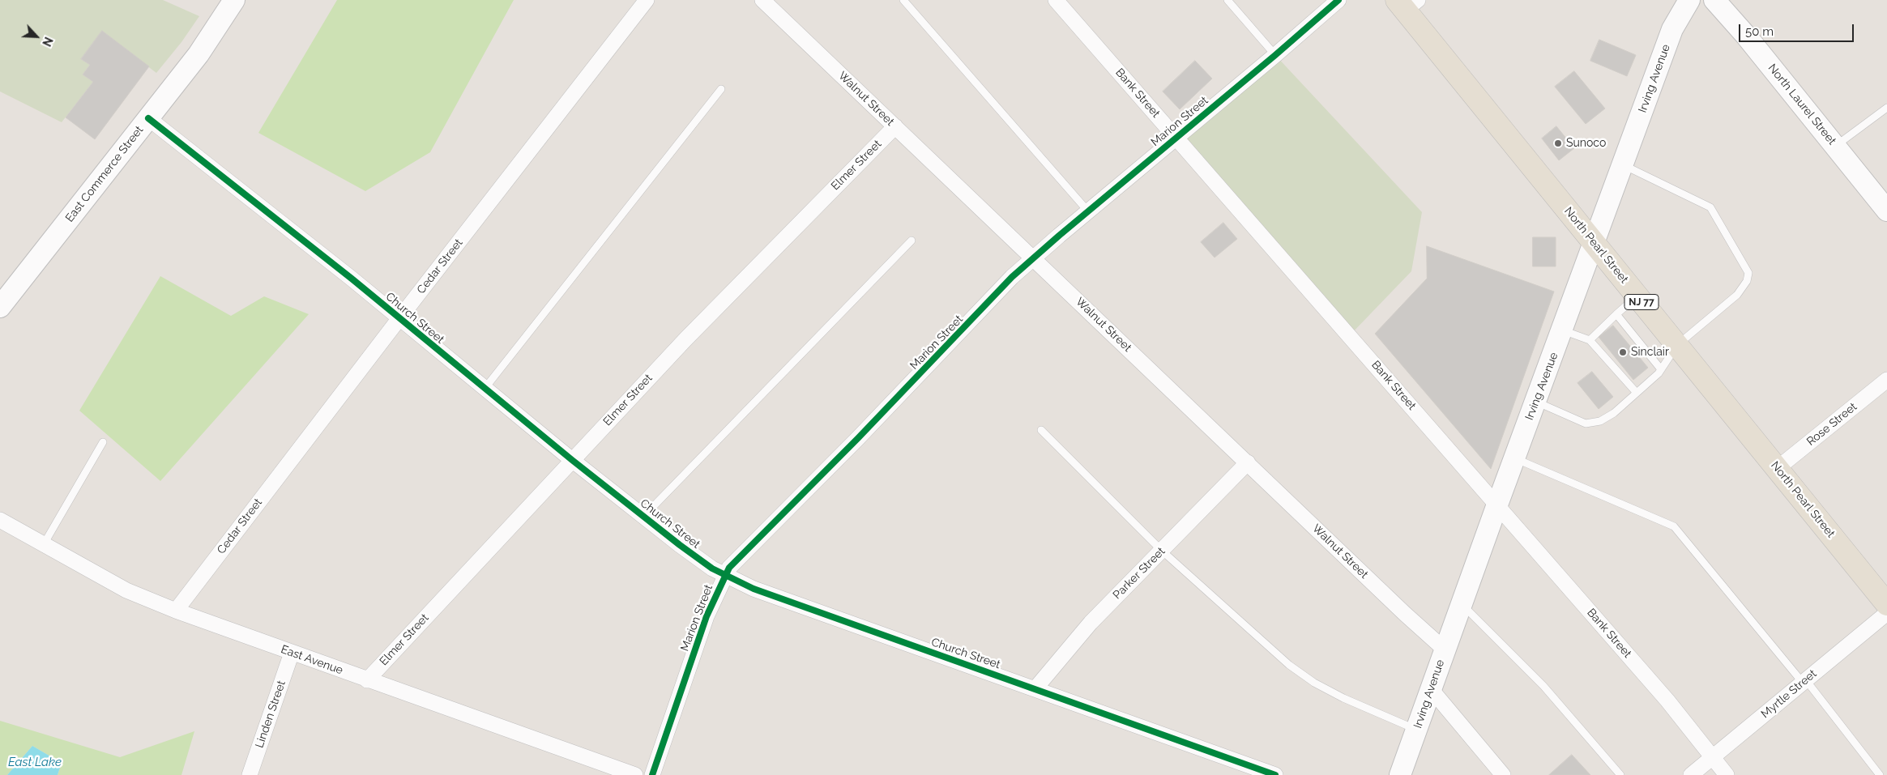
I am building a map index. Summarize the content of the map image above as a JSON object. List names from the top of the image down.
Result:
{
  "streets": {
    "main road": ["North Pearl Street", "NJ 77"],
    "street": [
      "Irving Avenue",
      "Bank Street",
      "Walnut Street",
      "North Laurel Street",
      "Marion Street",
      "Elmer Street",
      "East Commerce Street",
      "Cedar Street",
      "Church Street",
      "Rose Street",
      "Parker Street",
      "East Avenue",
      "Myrtle Street",
      "Linden Street"
    ]
  },
  "crossings": [
    ["Irving Avenue", "Bank Street"],
    ["Irving Avenue", "Walnut Street"],
    ["Irving Avenue", "North Pearl Street"],
    ["Bank Street", "Marion Street"],
    ["Bank Street", "Myrtle Street"],
    ["Walnut Street", "Marion Street"],
    ["Walnut Street", "Elmer Street"],
    ["Walnut Street", "Parker Street"],
    ["Marion Street", "Church Street"],
    ["Elmer Street", "Church Street"],
    ["Elmer Street", "East Avenue"],
    ["East Commerce Street", "Church Street"],
    ["North Pearl Street", "Rose Street"],
    ["Cedar Street", "Church Street"],
    ["Cedar Street", "East Avenue"],
    ["Church Street", "Parker Street"],
    ["East Avenue", "Linden Street"]
  ],
  "water": ["East Lake"],
  "places": ["Sunoco", "Sinclair"],
  "scale_bar": "50 m",
  "north": "bottom right"
}
